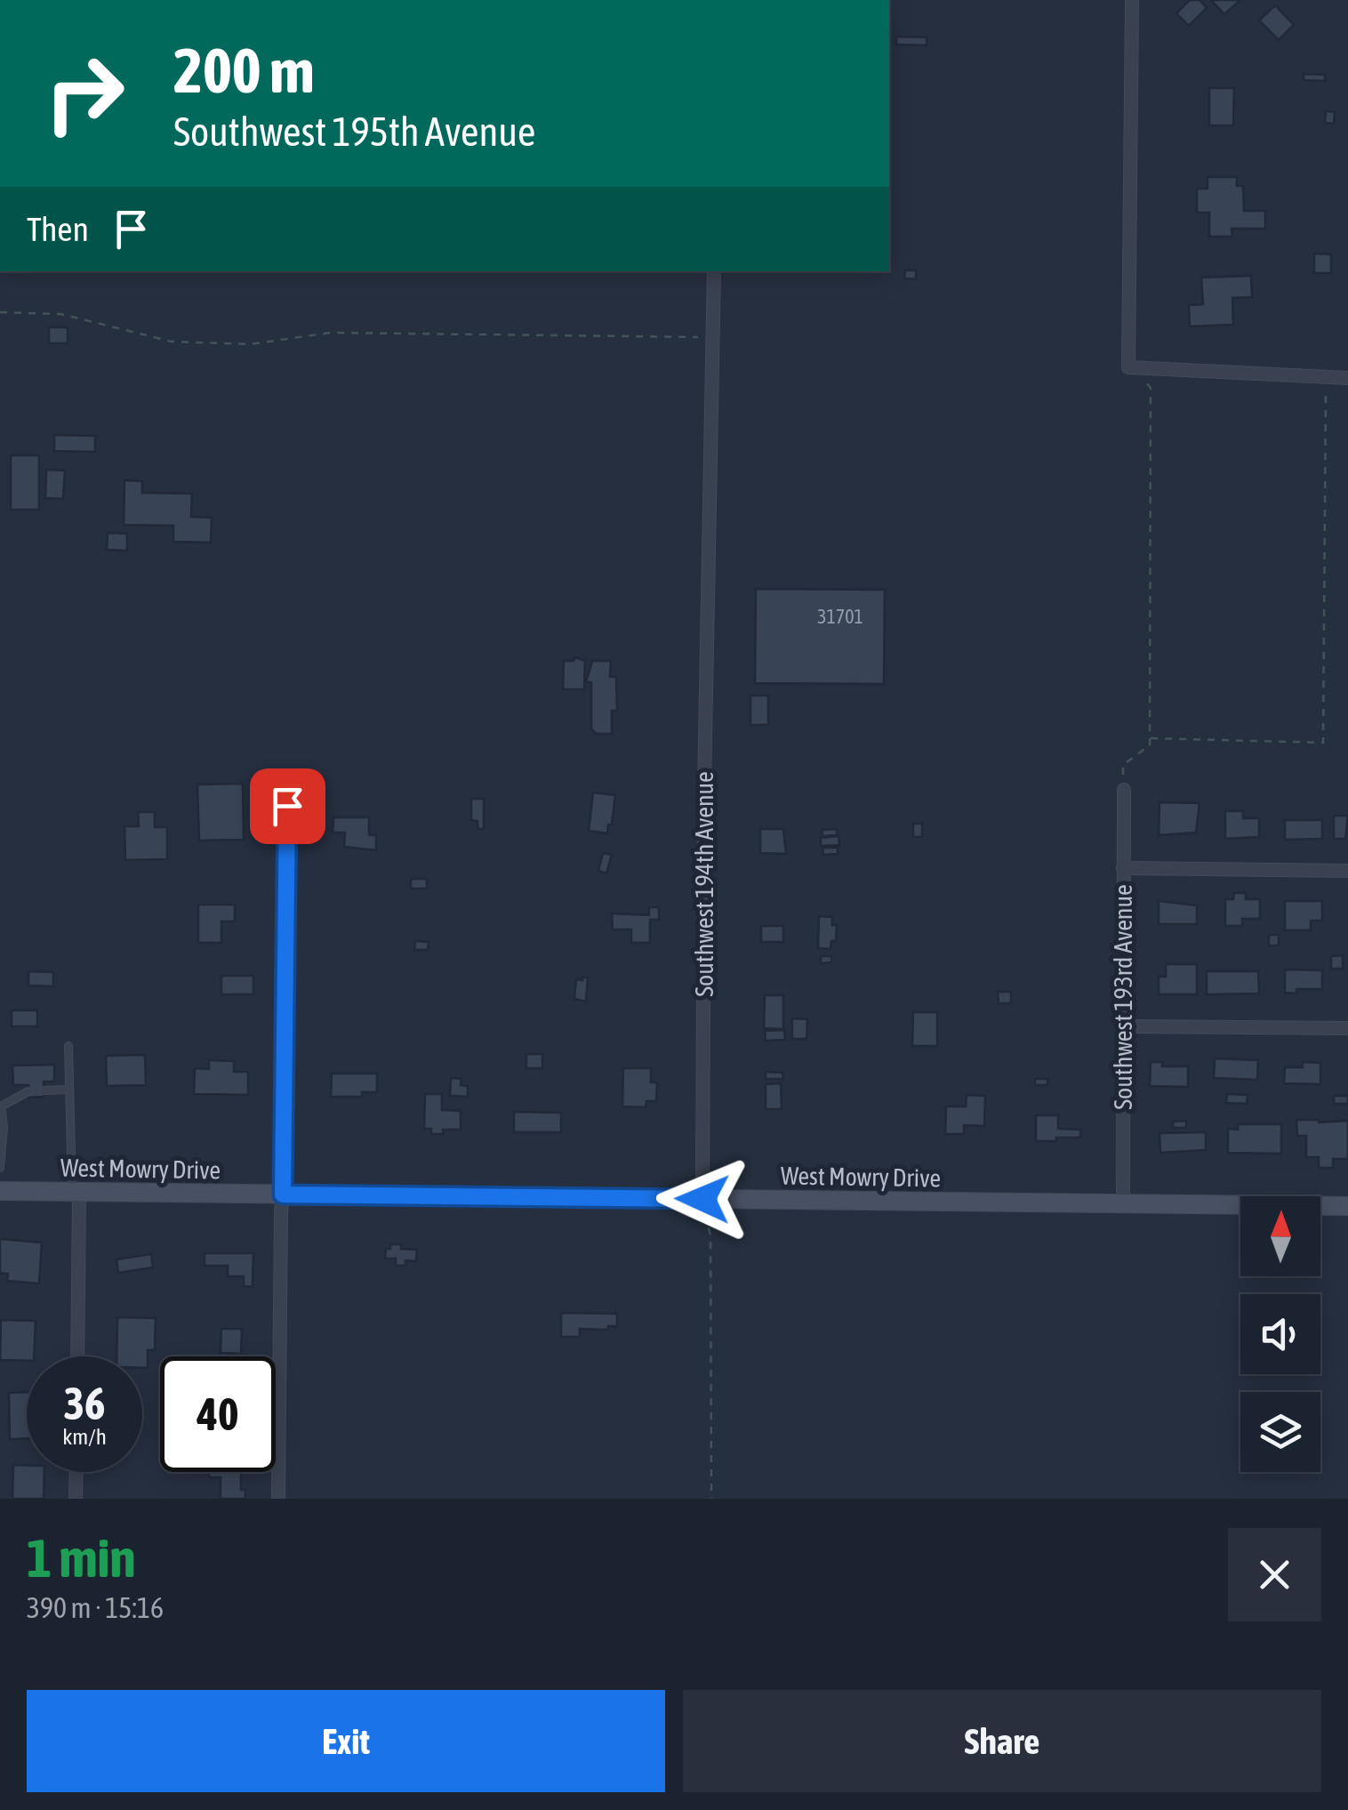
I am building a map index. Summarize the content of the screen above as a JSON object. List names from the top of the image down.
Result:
{
  "streets": {
    "street": ["Southwest 194th Avenue", "Southwest 193rd Avenue", "West Mowry Drive"]
  },
  "crossings": [
    ["Southwest 194th Avenue", "West Mowry Drive"],
    ["Southwest 193rd Avenue", "West Mowry Drive"]
  ],
  "house_numbers": ["31701"],
  "north": "top",
  "page": {
    "turn": ["200 m", "Southwest 195th Avenue"],
    "then": "Then",
    "speed": "36 km/h",
    "limit": "40",
    "heading": ["1 min", "390 m · 15:16"],
    "buttons": ["Exit", "Share"]
  }
}
